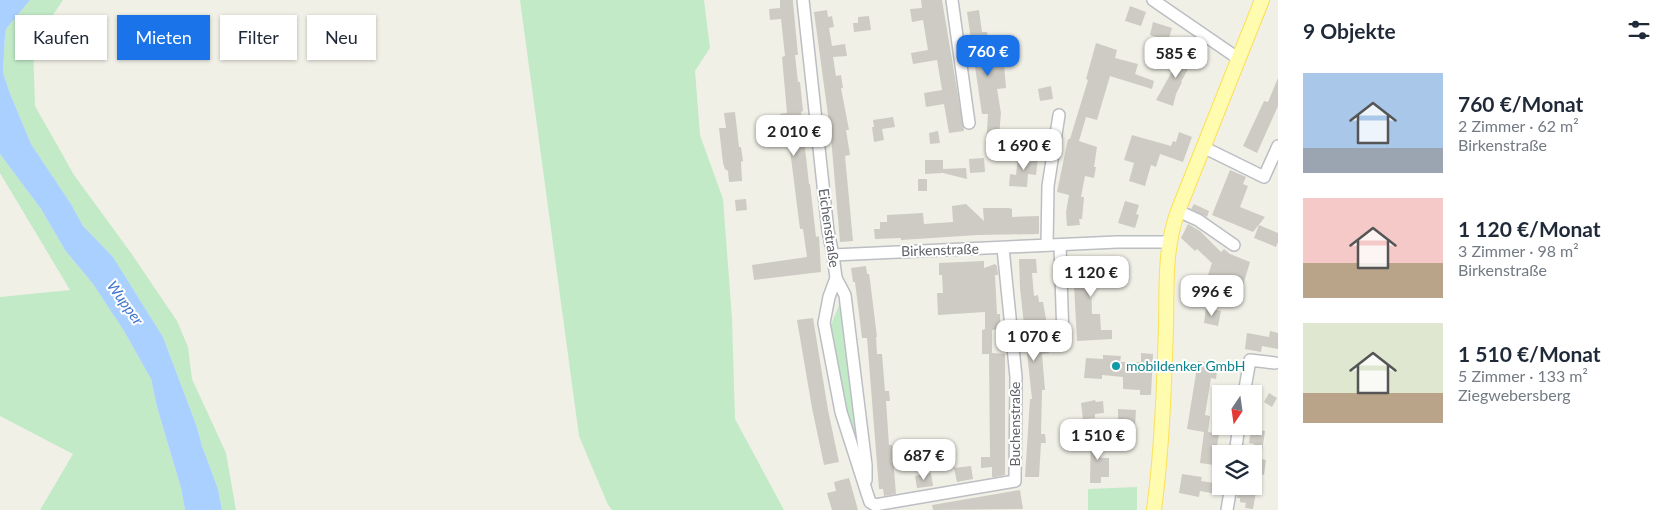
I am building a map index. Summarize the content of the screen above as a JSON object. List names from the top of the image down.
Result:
{
  "streets": {
    "street": ["Eichenstraße", "Birkenstraße", "Buchenstraße"]
  },
  "crossings": [
    ["Eichenstraße", "Birkenstraße"],
    ["Eichenstraße", "Buchenstraße"],
    ["Birkenstraße", "Buchenstraße"]
  ],
  "water": ["Wupper"],
  "places": ["mobildenker GmbH"],
  "north": "bottom",
  "page": {
    "heading": "9 Objekte",
    "chip": [
      "Kaufen",
      "Mieten",
      "Filter",
      "Neu"
    ],
    "price": [
      "760 €",
      "585 €",
      "2 010 €",
      "1 690 €",
      "1 120 €",
      "996 €",
      "1 070 €",
      "1 510 €",
      "687 €"
    ],
    "list": [
      {
        "name": "760 €/Monat",
        "note": "2 Zimmer · 62 m² · Birkenstraße"
      },
      {
        "name": "1 120 €/Monat",
        "note": "3 Zimmer · 98 m² · Birkenstraße"
      },
      {
        "name": "1 510 €/Monat",
        "note": "5 Zimmer · 133 m² · Ziegwebersberg"
      }
    ]
  }
}
